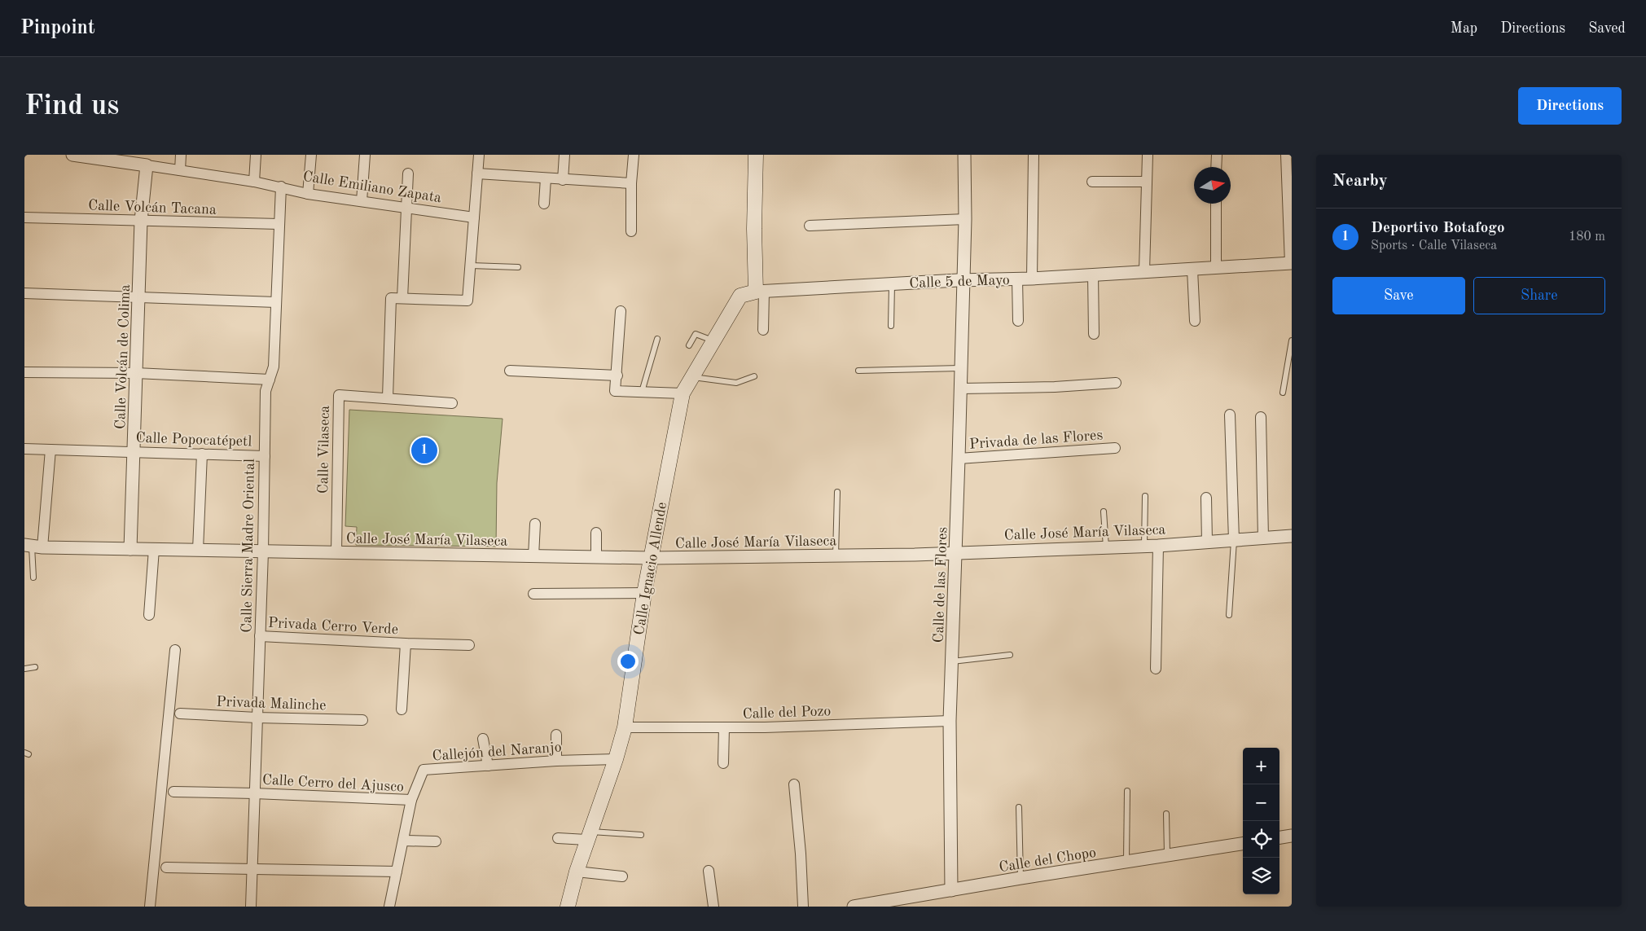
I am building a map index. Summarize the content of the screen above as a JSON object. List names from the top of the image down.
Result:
{
  "streets": {
    "main road": ["Calle 5 de Mayo", "Calle Ignacio Allende"],
    "street": [
      "Calle Emiliano Zapata",
      "Calle Volcán Tacana",
      "Calle Volcán de Colima",
      "Calle Popocatépetl",
      "Privada de las Flores",
      "Calle Vilaseca",
      "Calle José María Vilaseca",
      "Calle Sierra Madre Oriental",
      "Calle de las Flores",
      "Privada Cerro Verde",
      "Privada Malinche",
      "Calle del Pozo",
      "Callejón del Naranjo",
      "Calle Cerro del Ajusco",
      "Calle del Chopo"
    ]
  },
  "crossings": [
    ["Calle Emiliano Zapata", "Calle Volcán de Colima"],
    ["Calle Emiliano Zapata", "Calle Sierra Madre Oriental"],
    ["Calle Volcán Tacana", "Calle Volcán de Colima"],
    ["Calle Volcán Tacana", "Calle Sierra Madre Oriental"],
    ["Calle 5 de Mayo", "Calle Ignacio Allende"],
    ["Calle 5 de Mayo", "Calle de las Flores"],
    ["Calle Volcán de Colima", "Calle Popocatépetl"],
    ["Calle Volcán de Colima", "Calle José María Vilaseca"],
    ["Calle Popocatépetl", "Calle Sierra Madre Oriental"],
    ["Privada de las Flores", "Calle de las Flores"],
    ["Calle Vilaseca", "Calle José María Vilaseca"],
    ["Calle José María Vilaseca", "Calle Sierra Madre Oriental"],
    ["Calle José María Vilaseca", "Calle Ignacio Allende"],
    ["Calle José María Vilaseca", "Calle de las Flores"],
    ["Calle Sierra Madre Oriental", "Privada Cerro Verde"],
    ["Calle Sierra Madre Oriental", "Privada Malinche"],
    ["Calle Sierra Madre Oriental", "Calle Cerro del Ajusco"],
    ["Calle Ignacio Allende", "Calle del Pozo"],
    ["Calle Ignacio Allende", "Callejón del Naranjo"],
    ["Calle de las Flores", "Calle del Pozo"],
    ["Calle de las Flores", "Calle del Chopo"],
    ["Callejón del Naranjo", "Calle Cerro del Ajusco"]
  ],
  "north": "right",
  "page": {
    "header": "Pinpoint",
    "nav": ["Map", "Directions", "Saved"],
    "buttons": [
      "Directions",
      ["Save", "Share"]
    ],
    "title": "Find us",
    "heading": "Nearby",
    "list": [
      {
        "mark": "1",
        "name": "Deportivo Botafogo",
        "note": "Sports · Calle Vilaseca",
        "value": "180 m"
      }
    ],
    "pins": "1",
    "map_buttons": ["+", "−"]
  }
}
